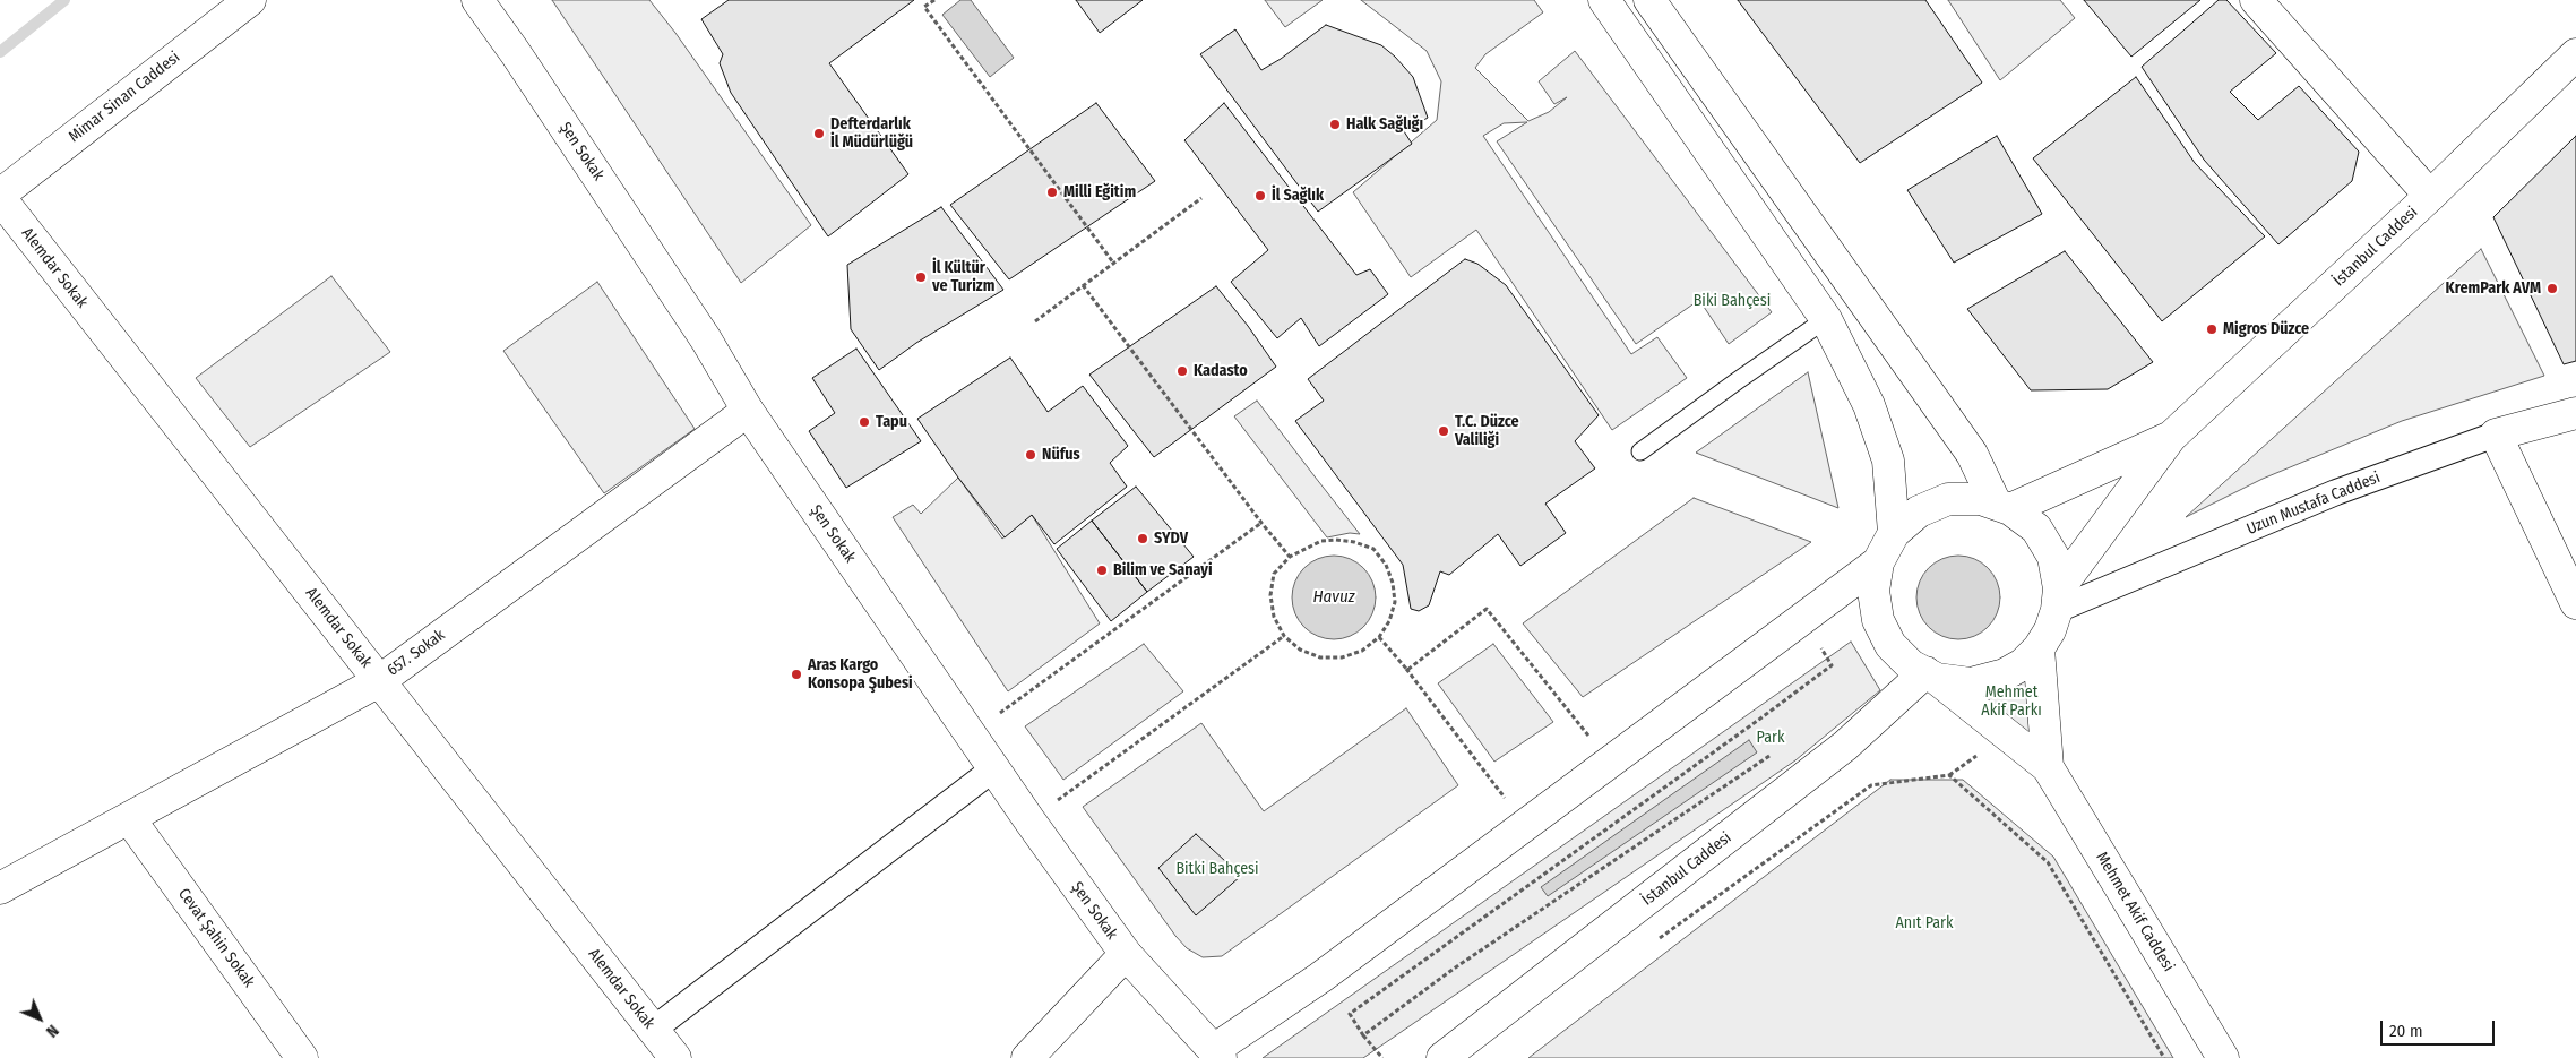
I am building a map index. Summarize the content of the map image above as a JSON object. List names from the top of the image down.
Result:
{
  "streets": {
    "main road": [
      "Mimar Sinan Caddesi",
      "Şen Sokak",
      "İstanbul Caddesi",
      "Alemdar Sokak",
      "Uzun Mustafa Caddesi",
      "657. Sokak",
      "Mehmet Akif Caddesi",
      "Cevat Şahin Sokak"
    ]
  },
  "crossings": [
    ["Mimar Sinan Caddesi", "Alemdar Sokak"],
    ["Şen Sokak", "657. Sokak"],
    ["İstanbul Caddesi", "Uzun Mustafa Caddesi"],
    ["Alemdar Sokak", "657. Sokak"],
    ["657. Sokak", "Cevat Şahin Sokak"]
  ],
  "water": ["Havuz"],
  "parks": [
    "Biki Bahçesi",
    "Mehmet Akif Parkı",
    "Park",
    "Bitki Bahçesi",
    "Anıt Park"
  ],
  "places": [
    "Halk Sağlığı",
    "Defterdarlık İl Müdürlüğü",
    "Milli Eğitim",
    "İl Sağlık",
    "İl Kültür ve Turizm",
    "KremPark AVM",
    "Migros Düzce",
    "Kadasto",
    "Tapu",
    "T.C. Düzce Valiliği",
    "Nüfus",
    "SYDV",
    "Bilim ve Sanayi",
    "Aras Kargo Konsopa Şubesi"
  ],
  "scale_bar": "20 m",
  "north": "bottom right"
}
